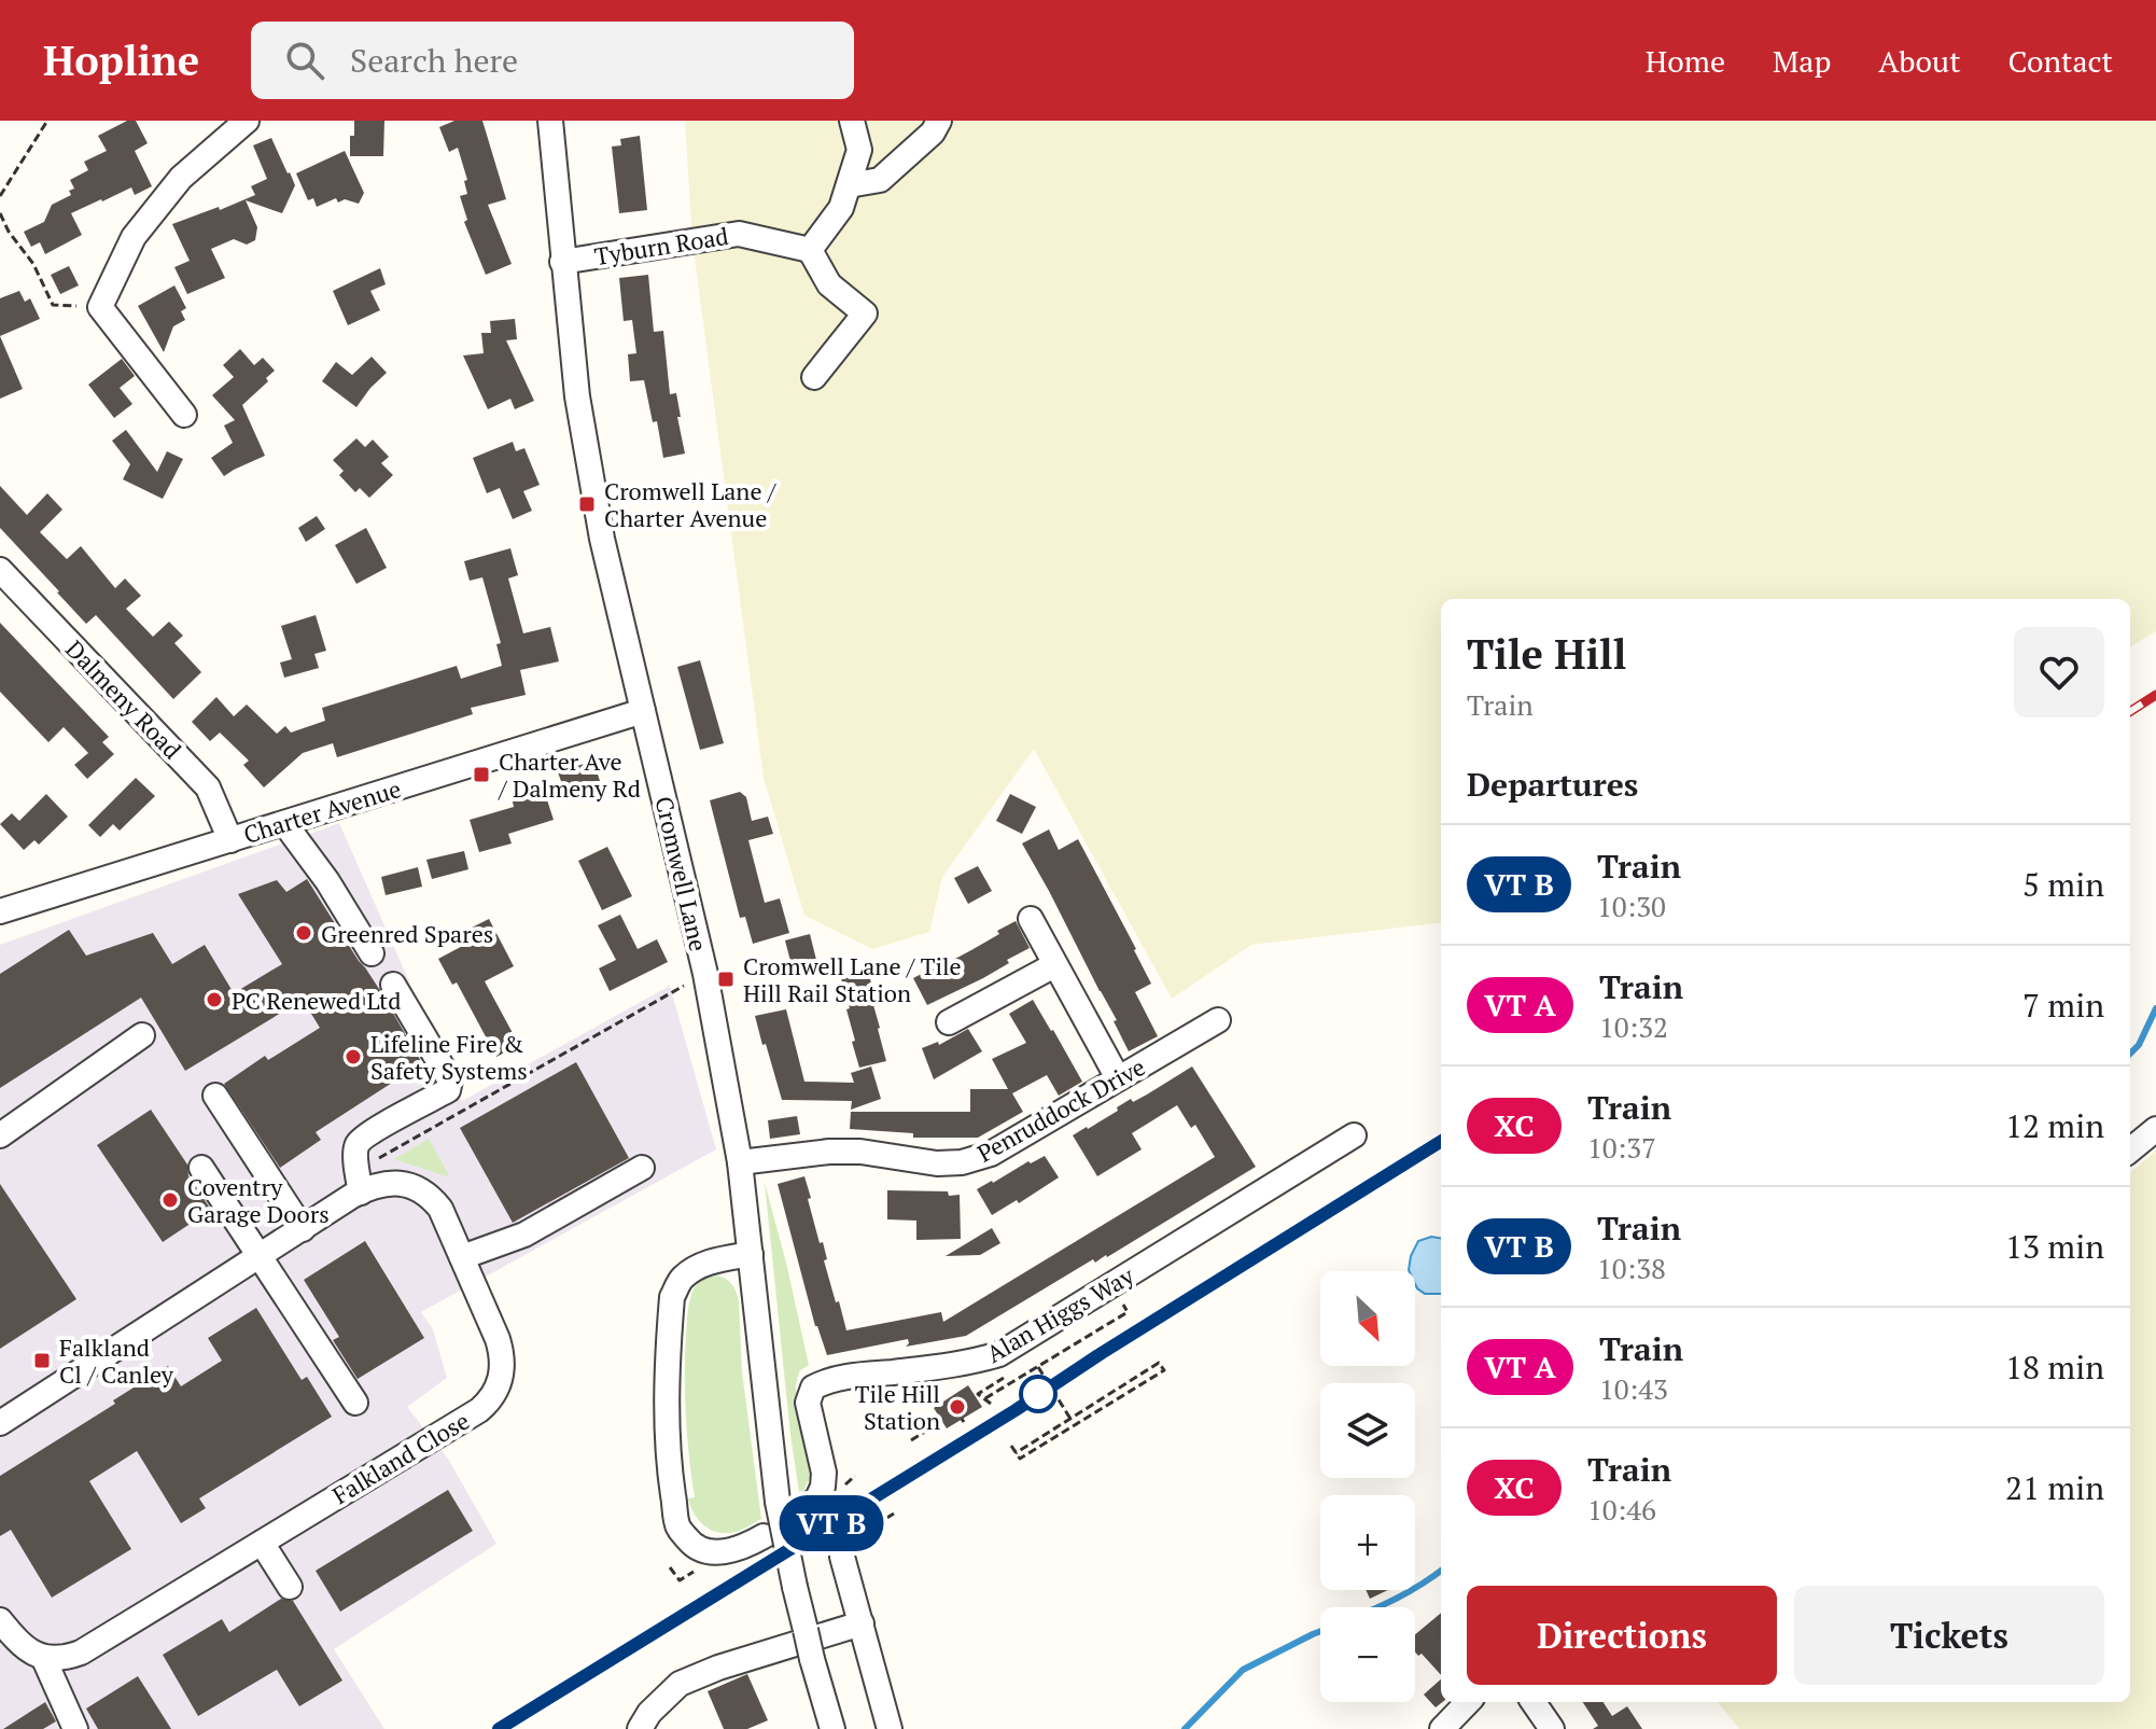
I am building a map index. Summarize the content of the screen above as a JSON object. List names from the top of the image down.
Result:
{
  "streets": {
    "street": [
      "Tyburn Road",
      "Dalmeny Road",
      "Charter Avenue",
      "Cromwell Lane",
      "Penruddock Drive",
      "Alan Higgs Way",
      "Falkland Close"
    ]
  },
  "crossings": [
    ["Tyburn Road", "Cromwell Lane"],
    ["Dalmeny Road", "Charter Avenue"],
    ["Charter Avenue", "Cromwell Lane"],
    ["Cromwell Lane", "Penruddock Drive"]
  ],
  "places": {
    "transit": [
      "Cromwell Lane / Charter Avenue",
      "Charter Ave / Dalmeny Rd",
      "Cromwell Lane / Tile Hill Rail Station",
      "Falkland Cl / Canley"
    ],
    "other": [
      "Greenred Spares",
      "PC Renewed Ltd",
      "Lifeline Fire & Safety Systems",
      "Coventry Garage Doors",
      "Tile Hill Station"
    ]
  },
  "north": "bottom right",
  "page": {
    "header": "Hopline",
    "search": "Search here",
    "nav": [
      "Home",
      "Map",
      "About",
      "Contact"
    ],
    "on_map": "VT B",
    "heading": [
      ["Tile Hill", "Train"],
      "Departures"
    ],
    "list": [
      {
        "mark": "VT B",
        "name": "Train",
        "note": "10:30",
        "value": "5 min"
      },
      {
        "mark": "VT A",
        "name": "Train",
        "note": "10:32",
        "value": "7 min"
      },
      {
        "mark": "XC",
        "name": "Train",
        "note": "10:37",
        "value": "12 min"
      },
      {
        "mark": "VT B",
        "name": "Train",
        "note": "10:38",
        "value": "13 min"
      },
      {
        "mark": "VT A",
        "name": "Train",
        "note": "10:43",
        "value": "18 min"
      },
      {
        "mark": "XC",
        "name": "Train",
        "note": "10:46",
        "value": "21 min"
      }
    ],
    "map_buttons": ["+", "−"],
    "buttons": ["Directions", "Tickets"]
  }
}
